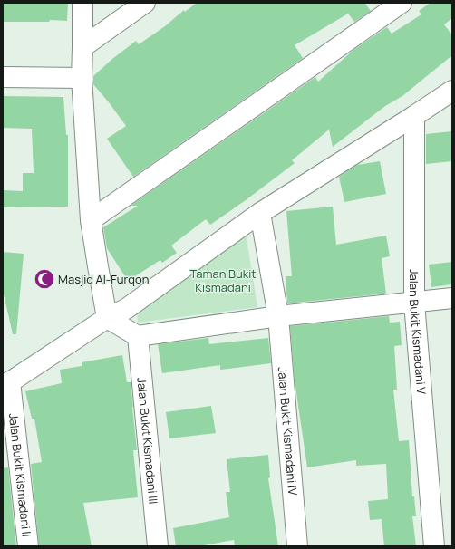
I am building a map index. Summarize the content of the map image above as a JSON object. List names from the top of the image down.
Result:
{
  "streets": {
    "street": [
      "Jalan Bukit Kismadani V",
      "Jalan Bukit Kismadani IV",
      "Jalan Bukit Kismadani III",
      "Jalan Bukit Kismadani II"
    ]
  },
  "parks": ["Taman Bukit Kismadani"],
  "places": {
    "mosque": ["Masjid Al-Furqon"]
  }
}
